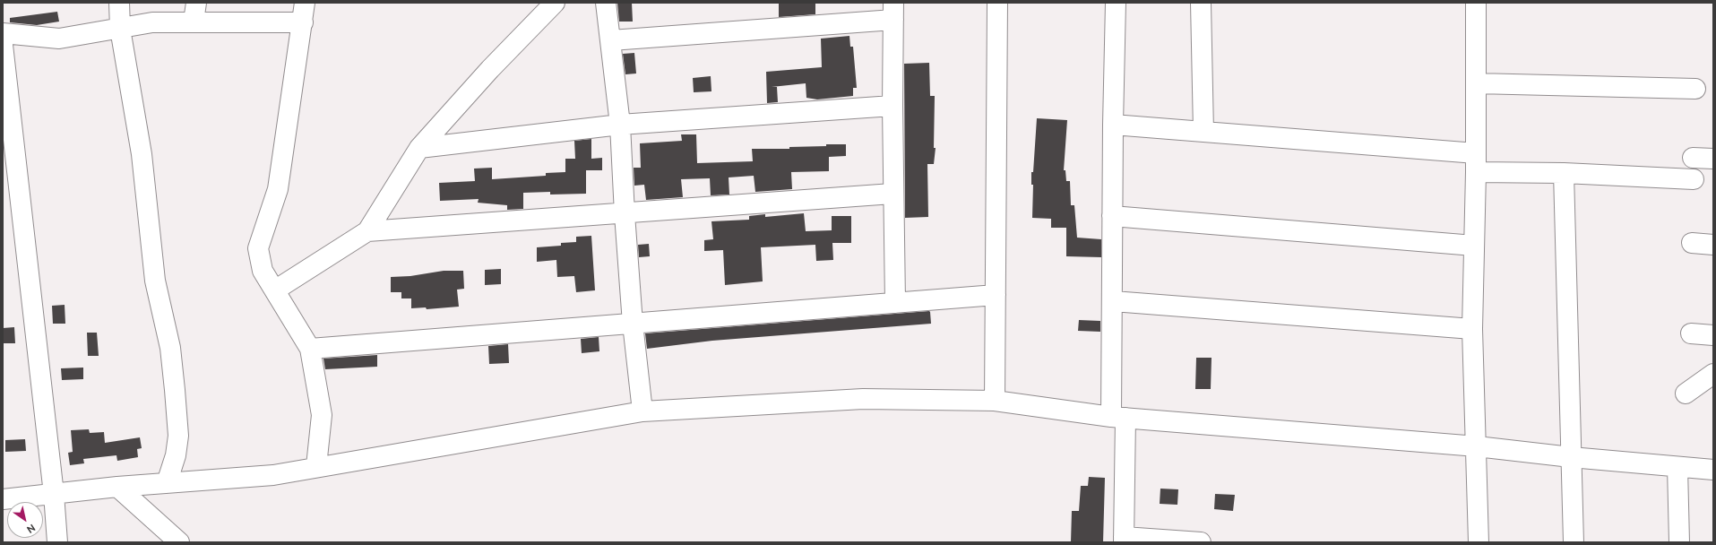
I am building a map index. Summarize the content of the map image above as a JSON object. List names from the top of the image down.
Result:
{
  "north": "bottom right"
}
